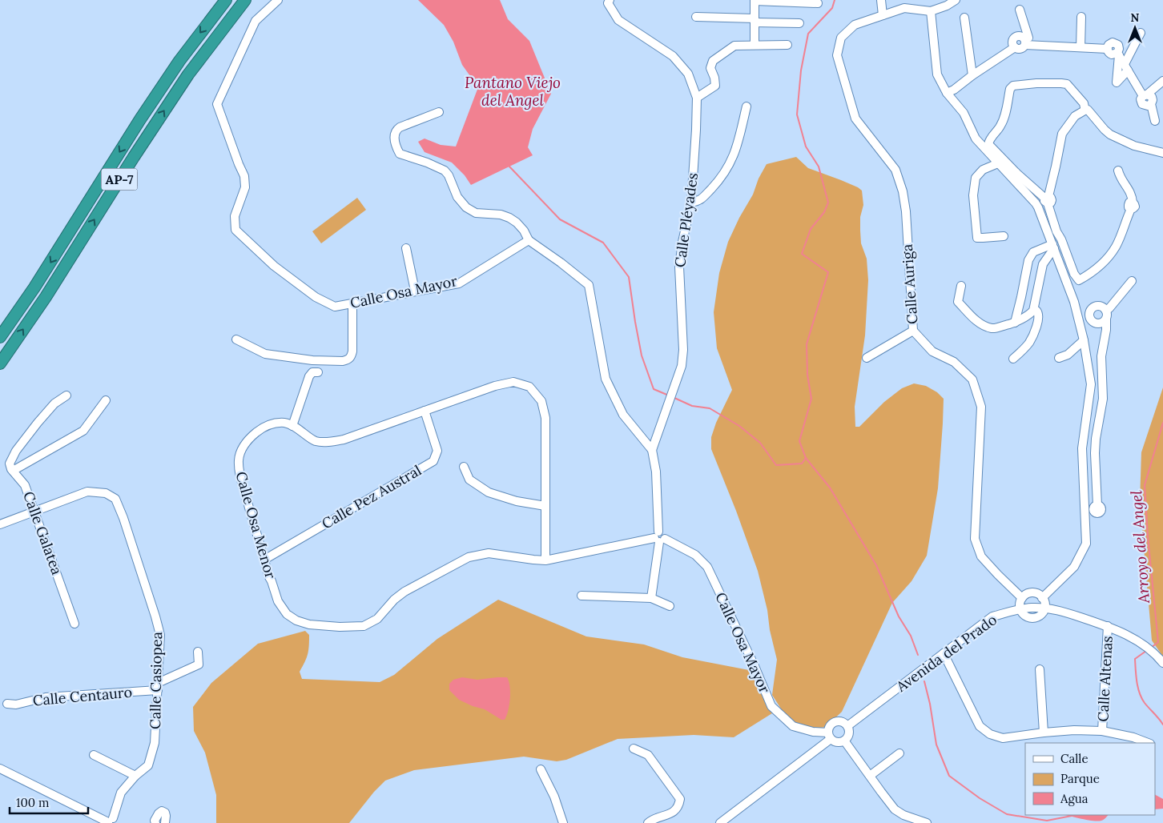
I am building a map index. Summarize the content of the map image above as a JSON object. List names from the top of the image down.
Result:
{
  "streets": {
    "highway": ["AP-7"],
    "street": [
      "Calle Pléyades",
      "Calle Auriga",
      "Calle Osa Mayor",
      "Calle Pez Austral",
      "Calle Osa Menor",
      "Calle Galatea",
      "Avenida del Prado",
      "Calle Altenas",
      "Calle Casiopea",
      "Calle Centauro"
    ]
  },
  "crossings": [
    ["Calle Osa Mayor", "Calle Osa Menor"],
    ["Calle Osa Mayor", "Avenida del Prado"],
    ["Calle Pez Austral", "Calle Osa Menor"],
    ["Calle Galatea", "Calle Casiopea"],
    ["Avenida del Prado", "Calle Altenas"],
    ["Calle Casiopea", "Calle Centauro"]
  ],
  "water": ["Pantano Viejo del Angel", "Arroyo del Angel"],
  "legend": ["Calle", "Parque", "Agua"],
  "scale_bar": "100 m",
  "north": "top"
}
